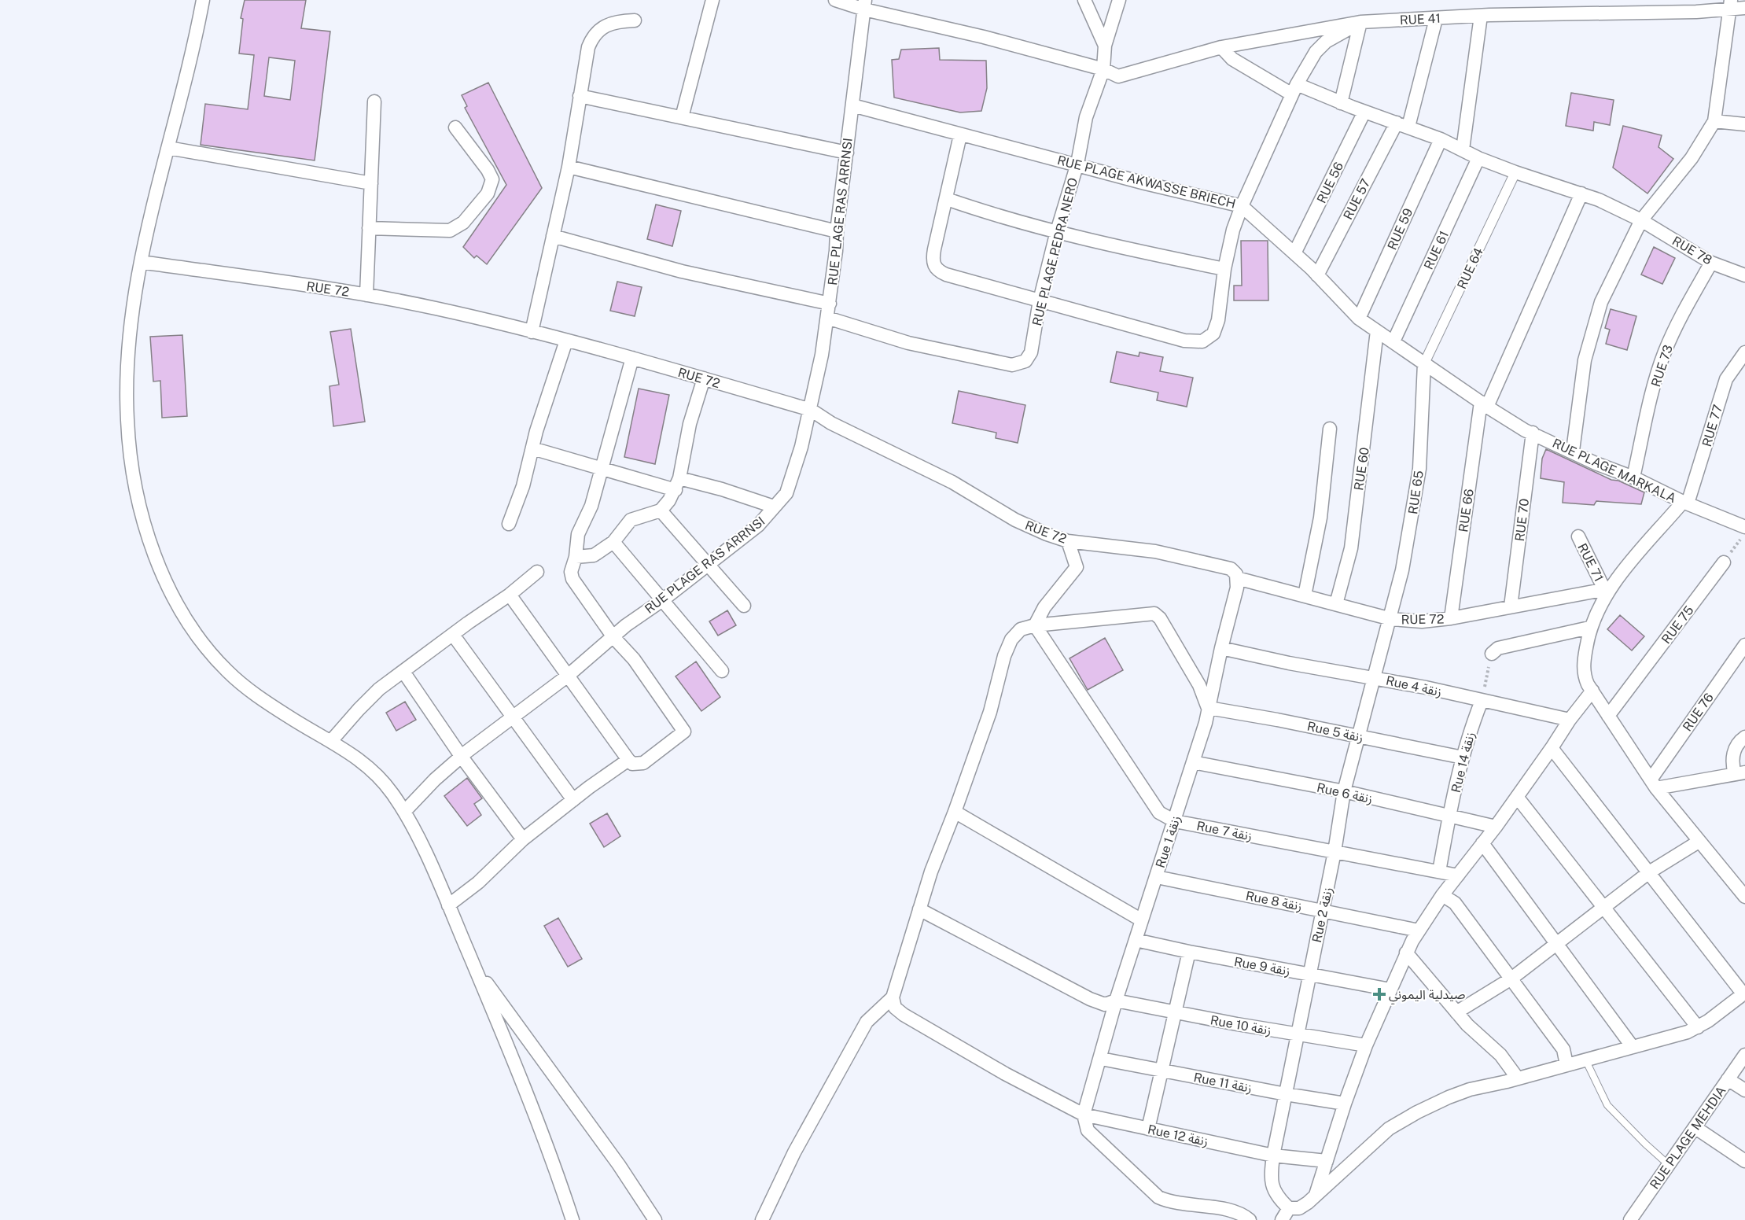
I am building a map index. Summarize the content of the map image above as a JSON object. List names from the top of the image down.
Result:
{
  "streets": {
    "street": [
      "RUE 41",
      "RUE PLAGE AKWASSE BRIECH",
      "RUE 56",
      "RUE 57",
      "RUE PLAGE RAS ARRNSI",
      "RUE 59",
      "RUE 61",
      "RUE 78",
      "RUE PLAGE PEDRA NERO",
      "RUE 64",
      "RUE 72",
      "RUE 73",
      "RUE 77",
      "RUE 60",
      "RUE PLAGE MARKALA",
      "RUE 65",
      "RUE 66",
      "RUE 70",
      "RUE 71",
      "RUE 75",
      "Rue 4 زنقة",
      "RUE 76",
      "Rue 5 زنقة",
      "Rue 14 زنقة",
      "Rue 6 زنقة",
      "Rue 7 زنقة",
      "Rue 1 زنقة",
      "Rue 8 زنقة",
      "Rue 2 زنقة",
      "Rue 9 زنقة",
      "Rue 10 زنقة",
      "Rue 11 زنقة",
      "Rue 12 زنقة",
      "RUE PLAGE MEHDIA"
    ]
  },
  "crossings": [
    ["RUE 41", "RUE PLAGE RAS ARRNSI"],
    ["RUE 41", "RUE 78"],
    ["RUE 41", "RUE PLAGE PEDRA NERO"],
    ["RUE PLAGE AKWASSE BRIECH", "RUE 56"],
    ["RUE PLAGE AKWASSE BRIECH", "RUE 57"],
    ["RUE PLAGE AKWASSE BRIECH", "RUE PLAGE RAS ARRNSI"],
    ["RUE PLAGE AKWASSE BRIECH", "RUE 59"],
    ["RUE PLAGE AKWASSE BRIECH", "RUE 61"],
    ["RUE PLAGE AKWASSE BRIECH", "RUE PLAGE PEDRA NERO"],
    ["RUE PLAGE AKWASSE BRIECH", "RUE 64"],
    ["RUE PLAGE AKWASSE BRIECH", "RUE 60"],
    ["RUE PLAGE AKWASSE BRIECH", "RUE PLAGE MARKALA"],
    ["RUE PLAGE AKWASSE BRIECH", "RUE 65"],
    ["RUE PLAGE AKWASSE BRIECH", "RUE 66"],
    ["RUE 56", "RUE 78"],
    ["RUE 57", "RUE 78"],
    ["RUE PLAGE RAS ARRNSI", "RUE PLAGE PEDRA NERO"],
    ["RUE PLAGE RAS ARRNSI", "RUE 72"],
    ["RUE 59", "RUE 78"],
    ["RUE 61", "RUE 78"],
    ["RUE 78", "RUE 64"],
    ["RUE 78", "RUE 73"],
    ["RUE 78", "RUE 66"],
    ["RUE 64", "RUE 65"],
    ["RUE 72", "RUE 60"],
    ["RUE 72", "RUE 65"],
    ["RUE 72", "RUE 66"],
    ["RUE 72", "RUE 70"],
    ["RUE 72", "RUE 71"],
    ["RUE 72", "Rue 1 زنقة"],
    ["RUE 72", "Rue 2 زنقة"],
    ["RUE 73", "RUE PLAGE MARKALA"],
    ["RUE 77", "RUE PLAGE MARKALA"],
    ["RUE PLAGE MARKALA", "RUE 66"],
    ["RUE PLAGE MARKALA", "RUE 70"],
    ["RUE 65", "Rue 2 زنقة"],
    ["Rue 4 زنقة", "Rue 14 زنقة"],
    ["Rue 4 زنقة", "Rue 1 زنقة"],
    ["Rue 4 زنقة", "Rue 2 زنقة"],
    ["Rue 5 زنقة", "Rue 14 زنقة"],
    ["Rue 5 زنقة", "Rue 1 زنقة"],
    ["Rue 5 زنقة", "Rue 2 زنقة"],
    ["Rue 14 زنقة", "Rue 6 زنقة"],
    ["Rue 14 زنقة", "Rue 7 زنقة"],
    ["Rue 6 زنقة", "Rue 1 زنقة"],
    ["Rue 6 زنقة", "Rue 2 زنقة"],
    ["Rue 7 زنقة", "Rue 1 زنقة"],
    ["Rue 7 زنقة", "Rue 2 زنقة"],
    ["Rue 1 زنقة", "Rue 8 زنقة"],
    ["Rue 1 زنقة", "Rue 9 زنقة"],
    ["Rue 1 زنقة", "Rue 10 زنقة"],
    ["Rue 1 زنقة", "Rue 11 زنقة"],
    ["Rue 1 زنقة", "Rue 12 زنقة"],
    ["Rue 8 زنقة", "Rue 2 زنقة"],
    ["Rue 2 زنقة", "Rue 9 زنقة"],
    ["Rue 2 زنقة", "Rue 10 زنقة"],
    ["Rue 2 زنقة", "Rue 11 زنقة"],
    ["Rue 2 زنقة", "Rue 12 زنقة"]
  ],
  "places": {
    "health": ["صيدلية اليموني"]
  }
}
